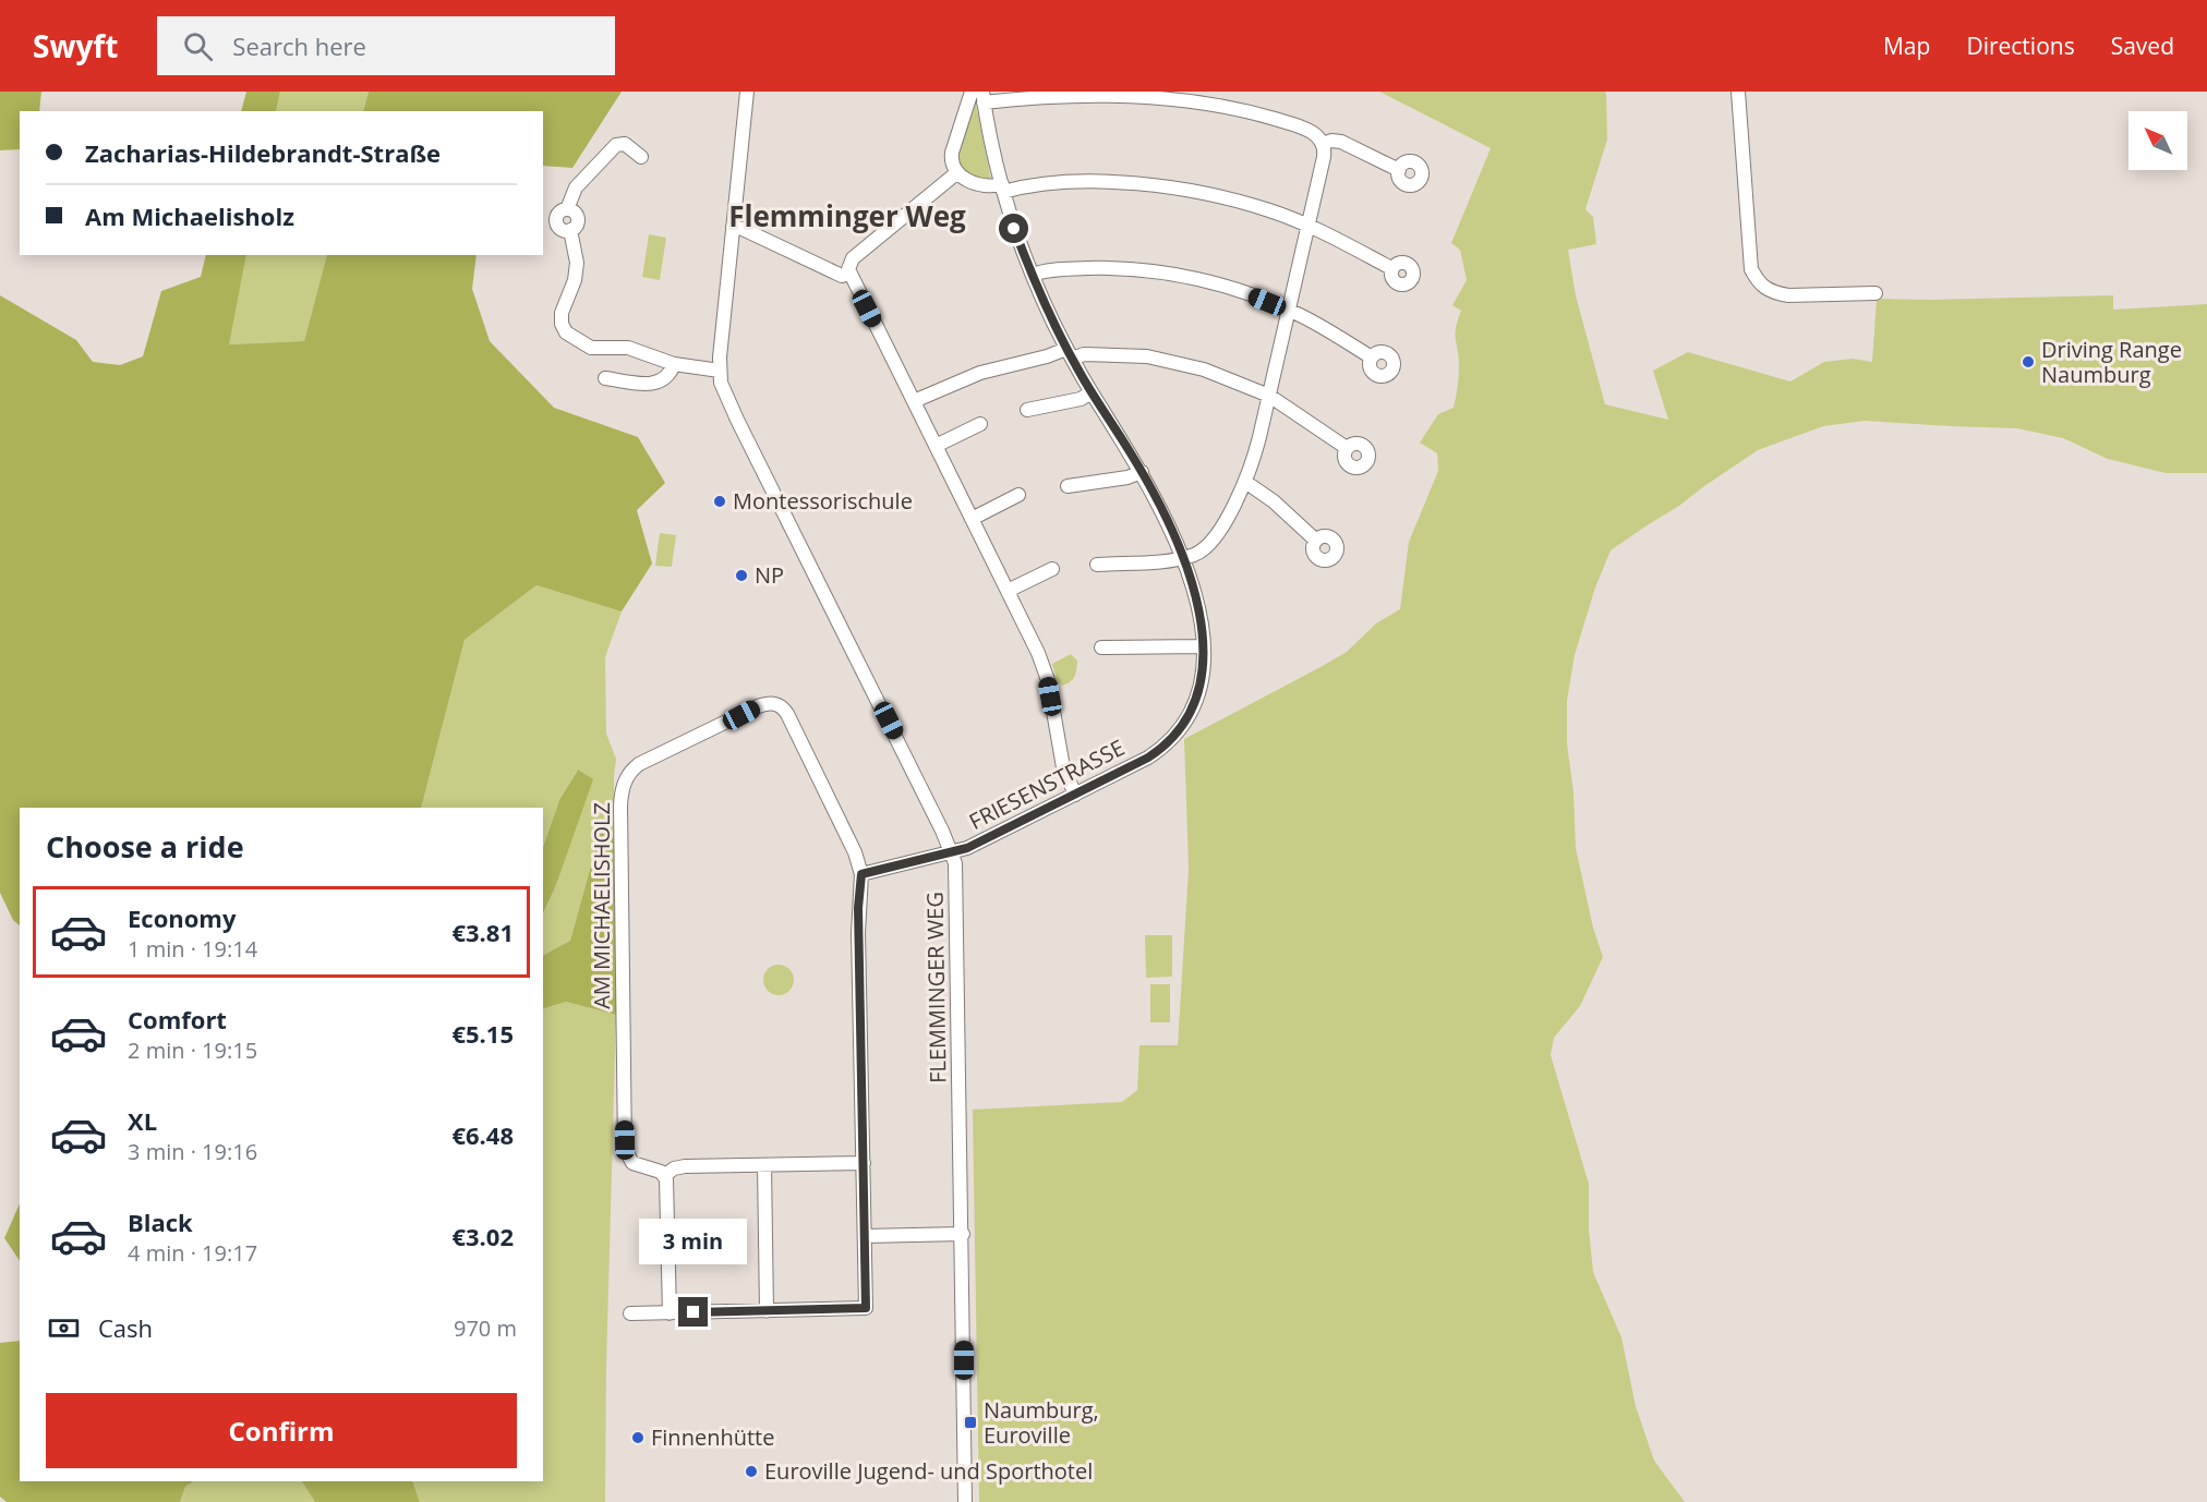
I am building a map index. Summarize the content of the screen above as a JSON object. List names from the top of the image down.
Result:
{
  "streets": {
    "street": ["FRIESENSTRASSE", "AM MICHAELISHOLZ", "FLEMMINGER WEG"]
  },
  "crossings": [
    ["FRIESENSTRASSE", "FLEMMINGER WEG"]
  ],
  "districts": ["Flemminger Weg"],
  "places": {
    "other": [
      "Driving Range Naumburg",
      "Montessorischule",
      "NP",
      "Finnenhütte",
      "Euroville Jugend- und Sporthotel"
    ],
    "transit": ["Naumburg, Euroville"]
  },
  "north": "top left",
  "page": {
    "header": "Swyft",
    "search": "Search here",
    "nav": ["Map", "Directions", "Saved"],
    "banner": ["Zacharias-Hildebrandt-Straße", "Am Michaelisholz"],
    "heading": "Choose a ride",
    "list": [
      {
        "name": "Economy",
        "note": "1 min · 19:14",
        "value": "€3.81"
      },
      {
        "name": "Comfort",
        "note": "2 min · 19:15",
        "value": "€5.15"
      },
      {
        "name": "XL",
        "note": "3 min · 19:16",
        "value": "€6.48"
      },
      {
        "name": "Black",
        "note": "4 min · 19:17",
        "value": "€3.02"
      }
    ],
    "bubble": "3 min",
    "pay": ["Cash", "970 m"],
    "buttons": "Confirm"
  }
}
